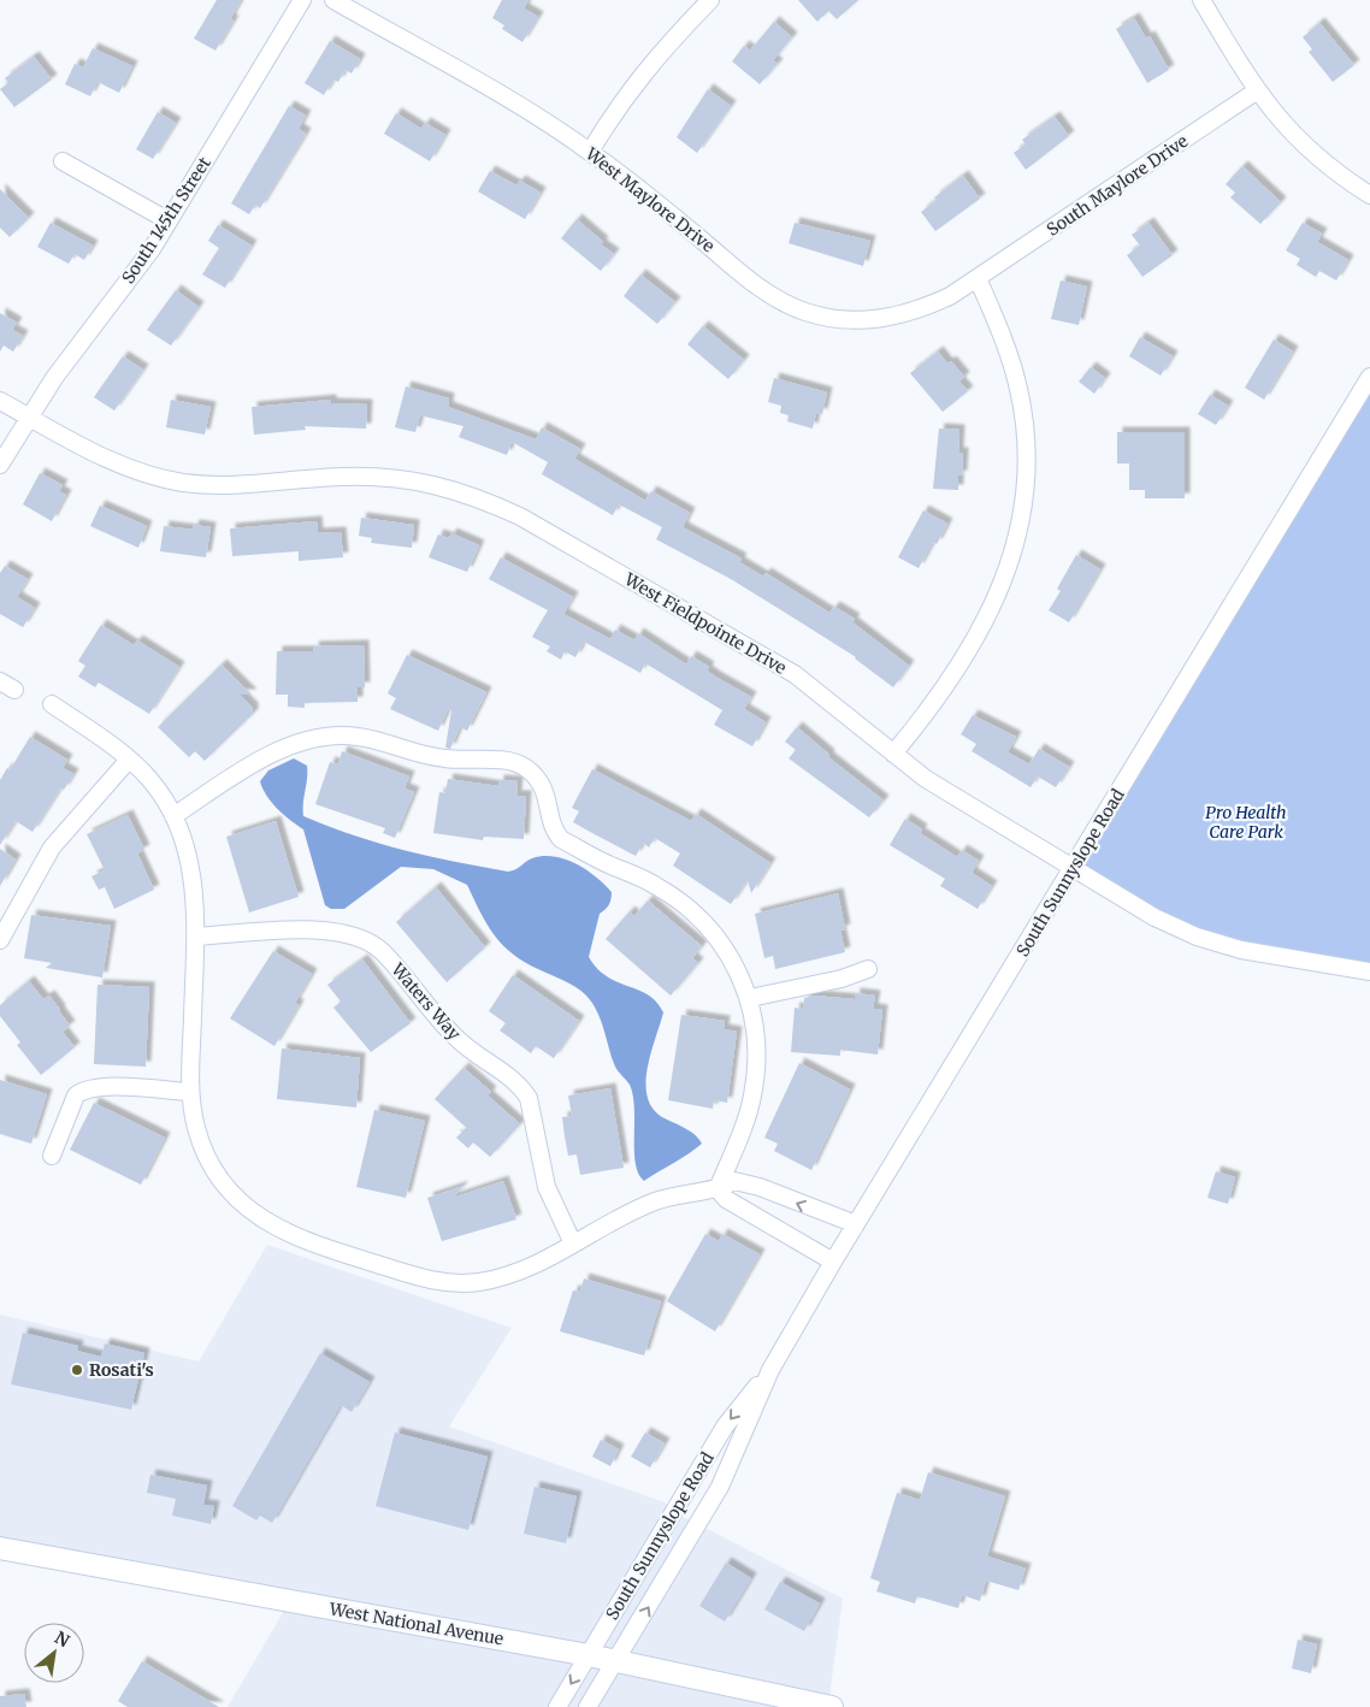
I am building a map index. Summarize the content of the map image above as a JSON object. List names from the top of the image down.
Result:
{
  "streets": {
    "main road": ["West National Avenue"],
    "street": [
      "South Maylore Drive",
      "West Maylore Drive",
      "South 145th Street",
      "West Fieldpointe Drive",
      "South Sunnyslope Road",
      "Waters Way"
    ]
  },
  "crossings": [
    ["South Maylore Drive", "West Maylore Drive"],
    ["South 145th Street", "West Fieldpointe Drive"],
    ["West Fieldpointe Drive", "South Sunnyslope Road"],
    ["South Sunnyslope Road", "West National Avenue"]
  ],
  "parks": ["Pro Health Care Park"],
  "places": ["Rosati's"],
  "north": "top right"
}
